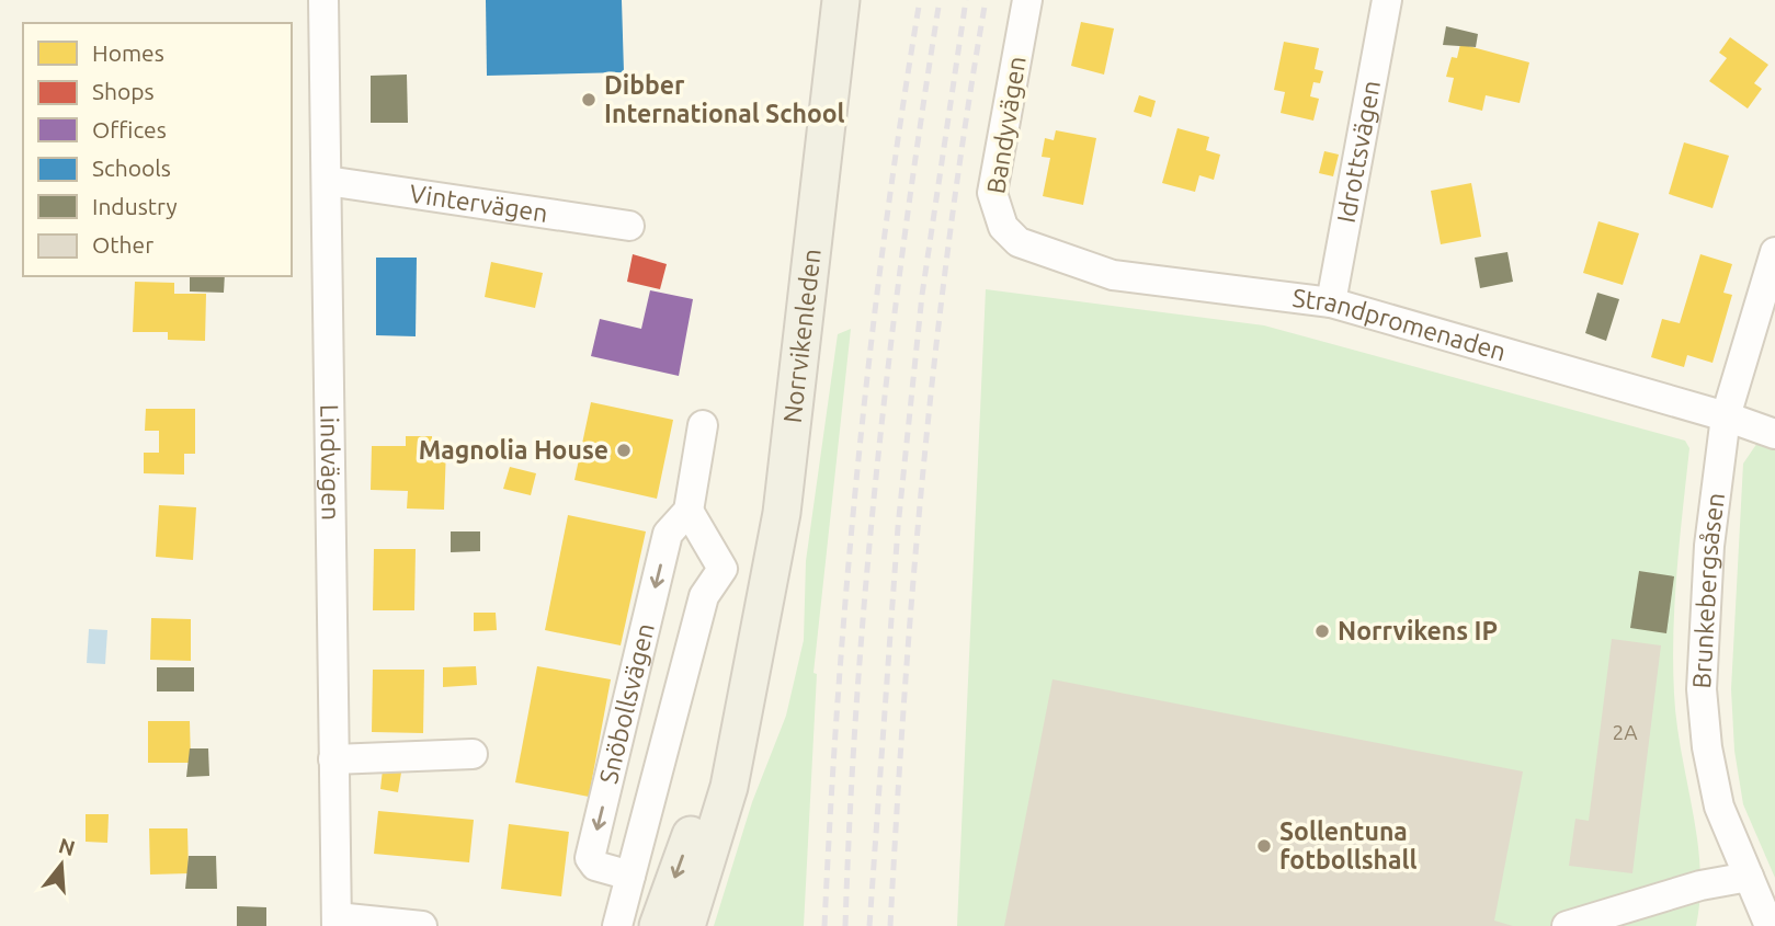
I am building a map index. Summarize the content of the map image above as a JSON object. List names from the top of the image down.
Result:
{
  "streets": {
    "main road": ["Norrvikenleden"],
    "street": [
      "Bandyvägen",
      "Idrottsvägen",
      "Vintervägen",
      "Strandpromenaden",
      "Lindvägen",
      "Brunkebergsåsen",
      "Snöbollsvägen"
    ]
  },
  "crossings": [
    ["Bandyvägen", "Strandpromenaden"],
    ["Idrottsvägen", "Strandpromenaden"],
    ["Vintervägen", "Lindvägen"],
    ["Strandpromenaden", "Brunkebergsåsen"]
  ],
  "places": [
    "Dibber International School",
    "Magnolia House",
    "Norrvikens IP",
    "Sollentuna fotbollshall"
  ],
  "house_numbers": ["2A"],
  "legend": [
    "Homes",
    "Shops",
    "Offices",
    "Schools",
    "Industry",
    "Other"
  ],
  "north": "top"
}
